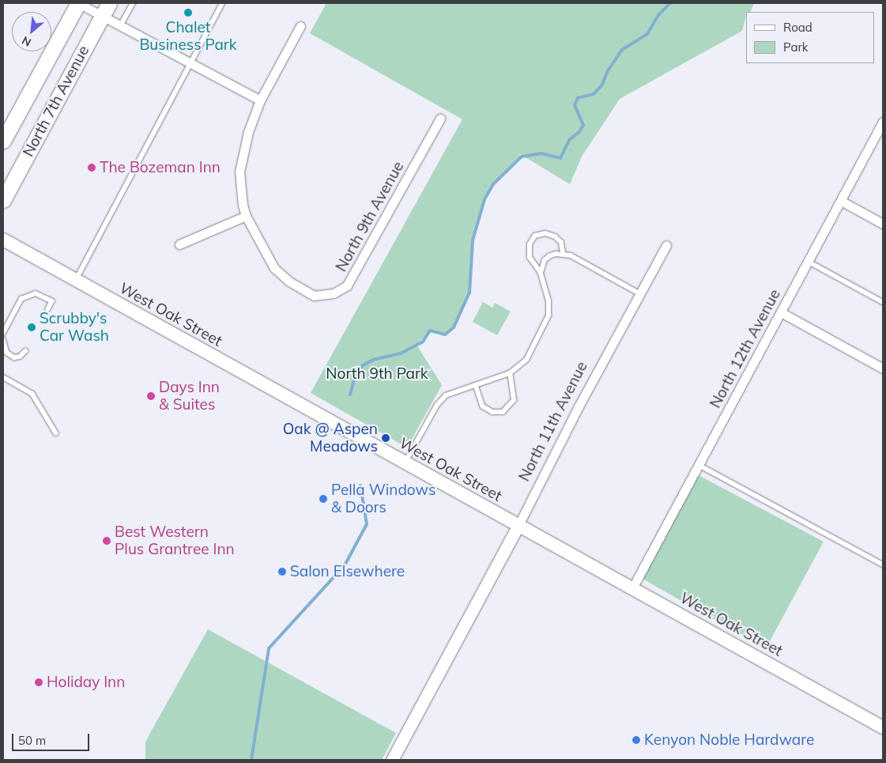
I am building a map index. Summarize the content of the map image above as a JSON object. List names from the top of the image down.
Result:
{
  "streets": {
    "main road": ["North 7th Avenue", "West Oak Street"],
    "street": ["North 9th Avenue", "North 12th Avenue", "North 11th Avenue"]
  },
  "crossings": [
    ["West Oak Street", "North 12th Avenue"],
    ["West Oak Street", "North 11th Avenue"]
  ],
  "parks": ["North 9th Park"],
  "places": [
    "Chalet Business Park",
    "The Bozeman Inn",
    "Scrubby's Car Wash",
    "Days Inn & Suites",
    "Oak @ Aspen Meadows",
    "Pella Windows & Doors",
    "Best Western Plus Grantree Inn",
    "Salon Elsewhere",
    "Holiday Inn",
    "Kenyon Noble Hardware"
  ],
  "legend": ["Road", "Park"],
  "scale_bar": "50 m",
  "north": "bottom left"
}
